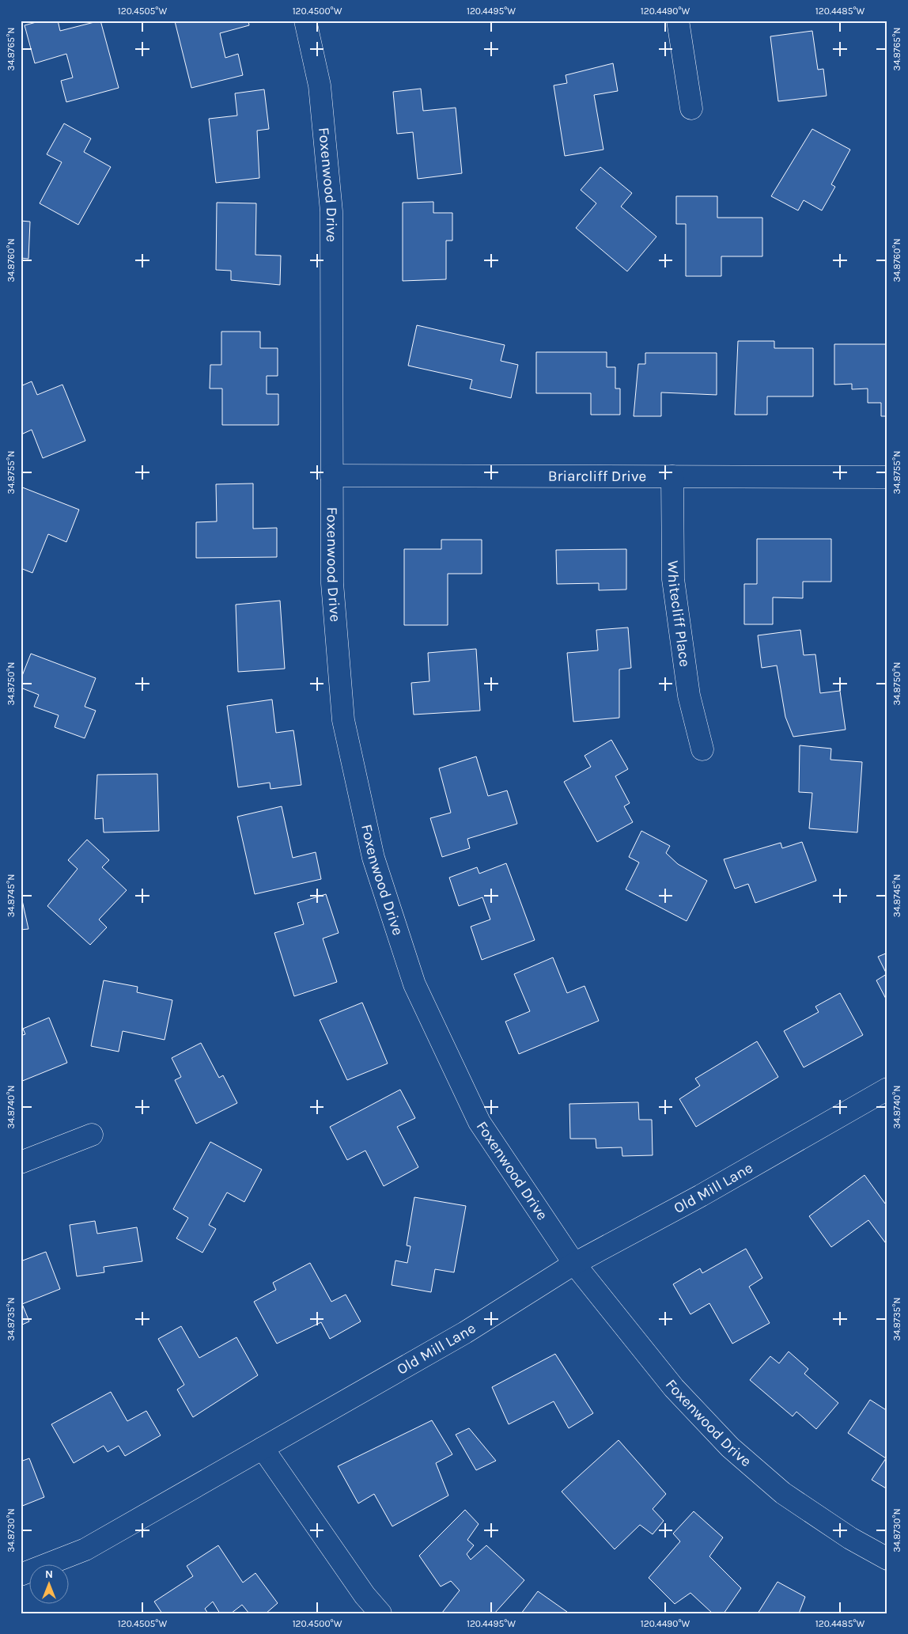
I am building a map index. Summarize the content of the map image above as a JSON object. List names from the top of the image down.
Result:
{
  "streets": {
    "street": [
      "Foxenwood Drive",
      "Briarcliff Drive",
      "Whitecliff Place",
      "Old Mill Lane"
    ]
  },
  "crossings": [
    ["Foxenwood Drive", "Briarcliff Drive"],
    ["Foxenwood Drive", "Old Mill Lane"],
    ["Briarcliff Drive", "Whitecliff Place"]
  ],
  "north": "top",
  "coordinates": [
    "120.4505°W",
    "120.4500°W",
    "120.4495°W",
    "120.4490°W",
    "120.4485°W",
    "34.8765°N",
    "34.8760°N",
    "34.8755°N",
    "34.8750°N",
    "34.8745°N",
    "34.8740°N",
    "34.8735°N",
    "34.8730°N"
  ]
}
